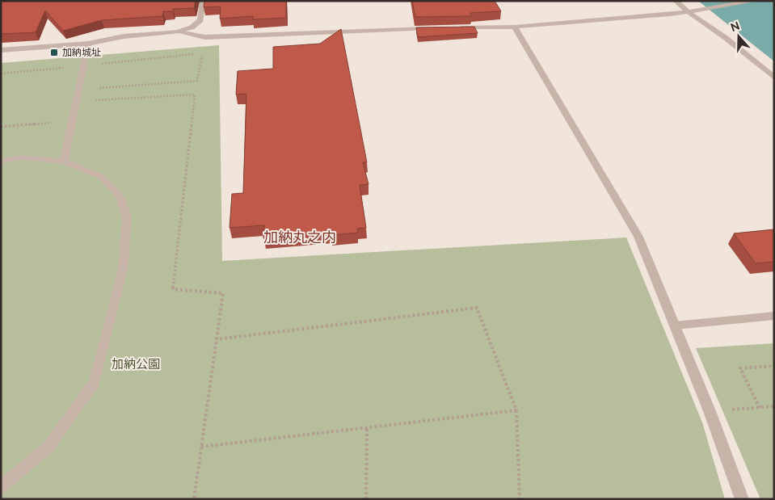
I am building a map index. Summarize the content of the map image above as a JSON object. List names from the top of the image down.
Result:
{
  "districts": ["加納丸之内"],
  "parks": ["加納公園"],
  "places": {
    "transit": ["加納城址"]
  },
  "north": "top"
}
